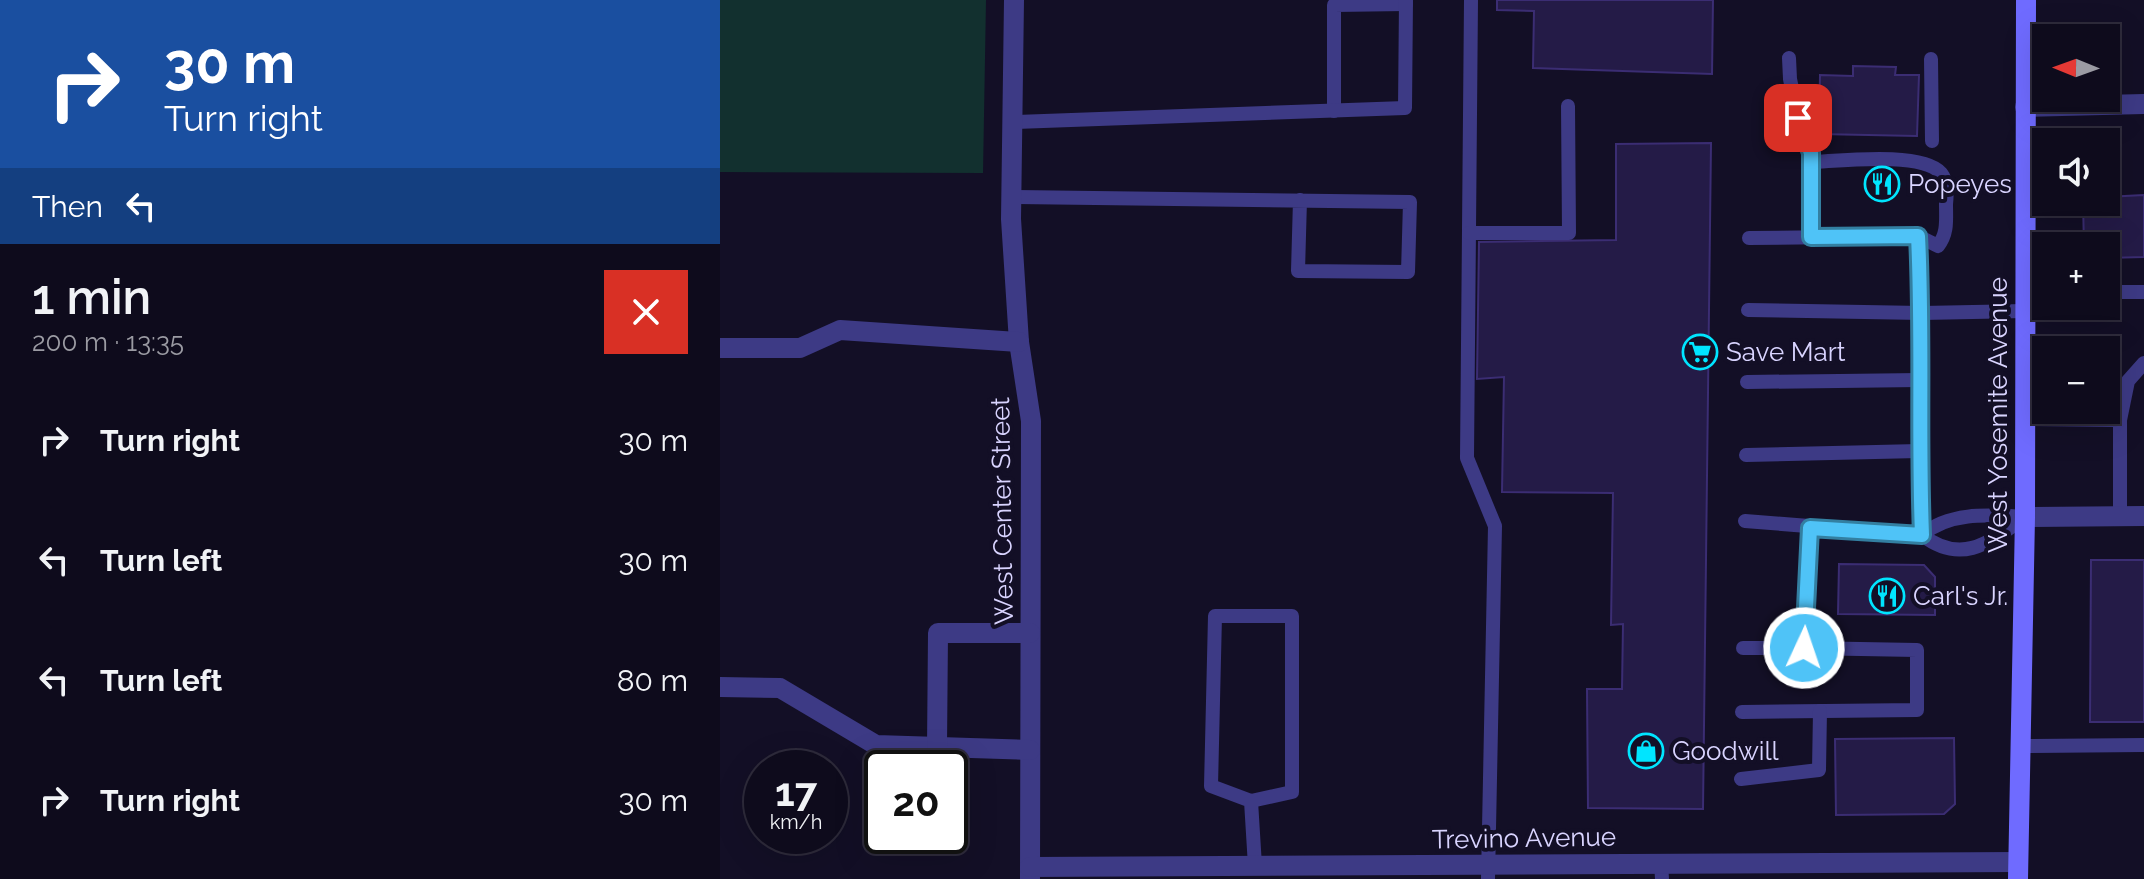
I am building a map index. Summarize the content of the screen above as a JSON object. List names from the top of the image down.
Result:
{
  "streets": {
    "main road": ["West Yosemite Avenue"],
    "street": ["West Center Street", "Trevino Avenue"]
  },
  "crossings": [
    ["West Yosemite Avenue", "Trevino Avenue"],
    ["West Center Street", "Trevino Avenue"]
  ],
  "places": {
    "restaurant": ["Popeyes", "Carl's Jr."],
    "supermarket": ["Save Mart"],
    "shop": ["Goodwill"]
  },
  "north": "left",
  "page": {
    "turn": ["30 m", "Turn right"],
    "map_buttons": ["+", "−"],
    "then": "Then",
    "heading": ["1 min", "200 m · 13:35"],
    "list": [
      {
        "name": "Turn right",
        "value": "30 m"
      },
      {
        "name": "Turn left",
        "value": "30 m"
      },
      {
        "name": "Turn left",
        "value": "80 m"
      },
      {
        "name": "Turn right",
        "value": "30 m"
      }
    ],
    "speed": "17 km/h",
    "limit": "20"
  }
}
